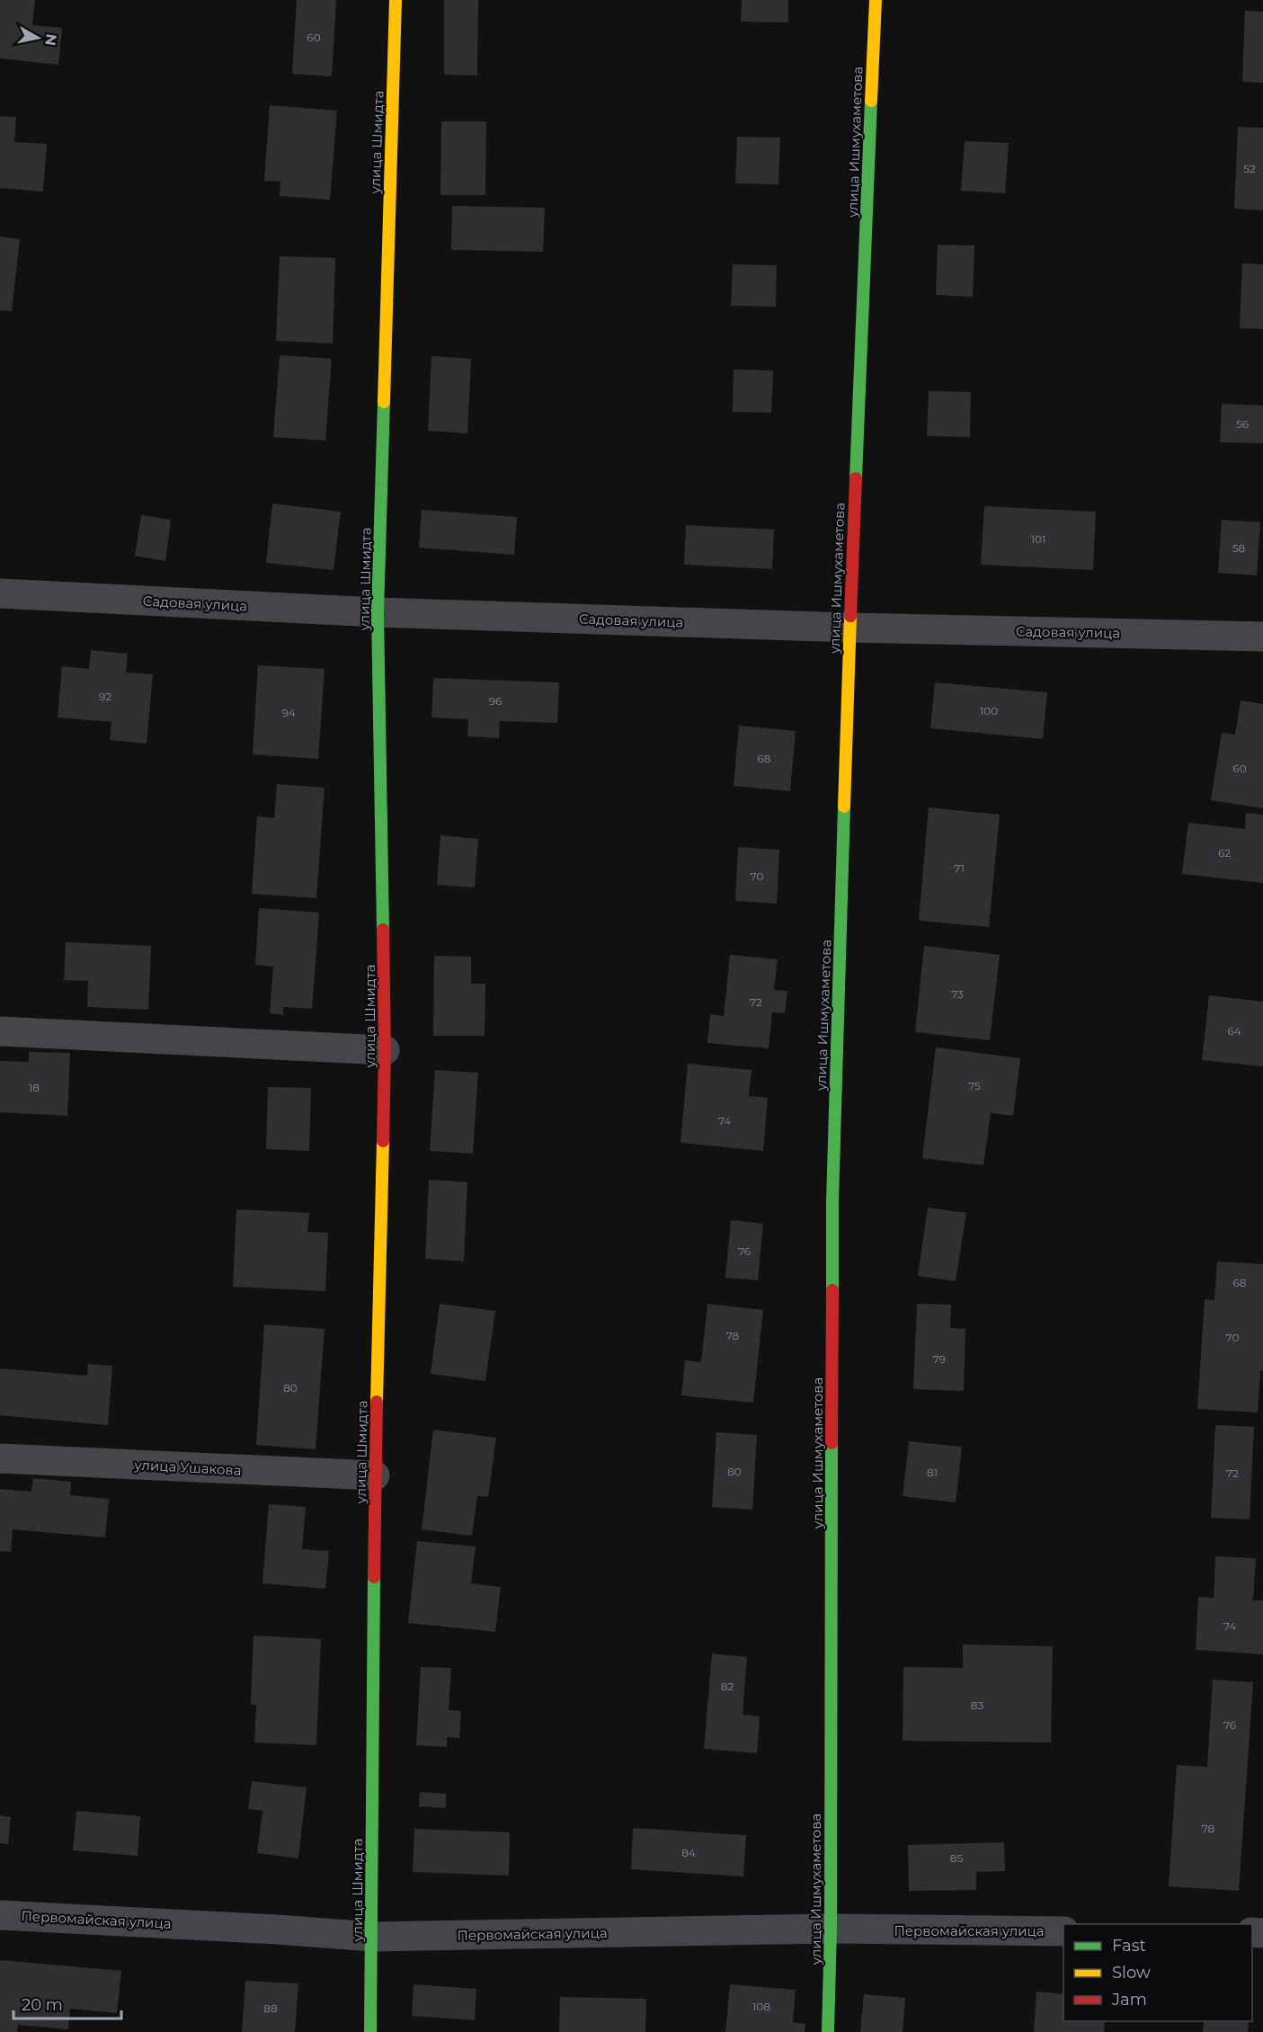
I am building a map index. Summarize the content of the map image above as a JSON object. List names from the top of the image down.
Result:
{
  "streets": {
    "street": [
      "улица Шмидта",
      "улица Ишмухаметова",
      "Садовая улица",
      "улица Ушакова",
      "Первомайская улица"
    ]
  },
  "crossings": [
    ["улица Шмидта", "Садовая улица"],
    ["улица Шмидта", "улица Ушакова"],
    ["улица Шмидта", "Первомайская улица"],
    ["улица Ишмухаметова", "Садовая улица"],
    ["улица Ишмухаметова", "Первомайская улица"]
  ],
  "house_numbers": [
    "60",
    "52",
    "56",
    "101",
    "58",
    "92",
    "96",
    "100",
    "94",
    "68",
    "60",
    "62",
    "71",
    "70",
    "73",
    "72",
    "64",
    "75",
    "18",
    "74",
    "76",
    "68",
    "78",
    "70",
    "79",
    "80",
    "80",
    "81",
    "72",
    "74",
    "82",
    "83",
    "76",
    "78",
    "84",
    "85",
    "108",
    "88"
  ],
  "legend": ["Fast", "Slow", "Jam"],
  "scale_bar": "20 m",
  "north": "right"
}
